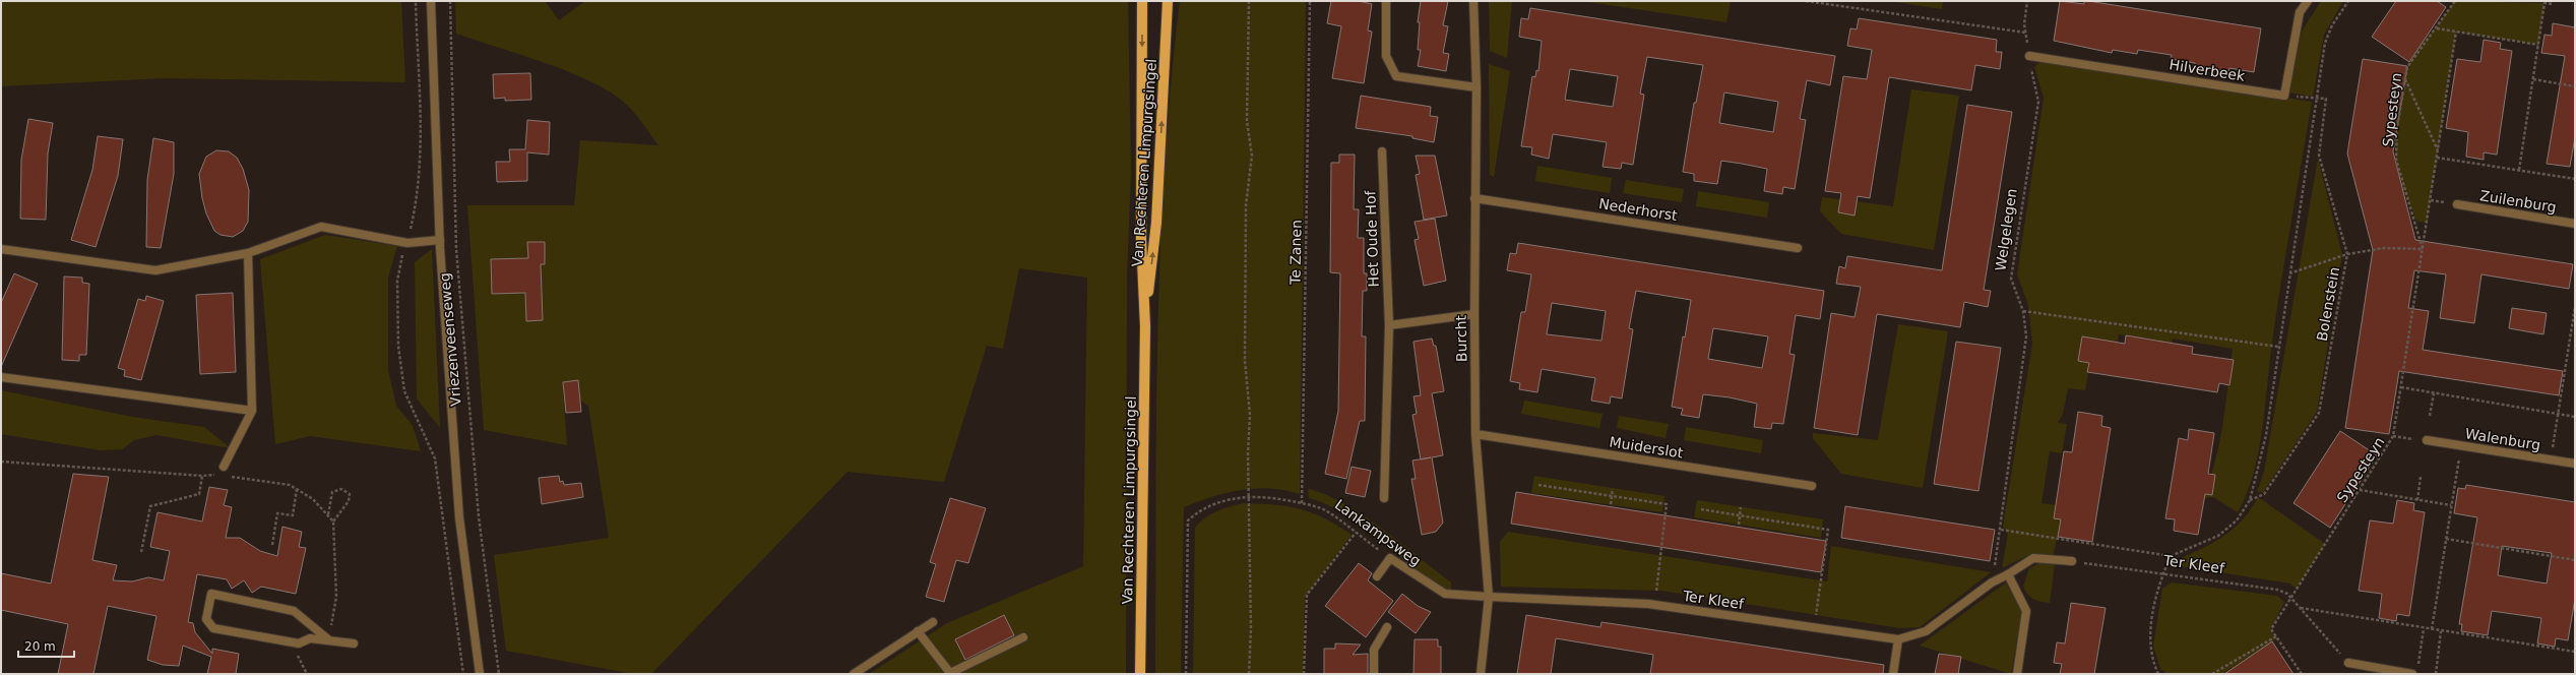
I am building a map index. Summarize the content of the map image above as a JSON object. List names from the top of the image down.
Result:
{
  "streets": {
    "main road": ["Van Rechteren Limpurgsingel"],
    "street": [
      "Hilverbeek",
      "Zuilenburg",
      "Nederhorst",
      "Het Oude Hof",
      "Burcht",
      "Vriezenveenseweg",
      "Walenburg",
      "Muiderslot",
      "Lankampsweg",
      "Ter Kleef"
    ],
    "path": [
      "Sypesteyn",
      "Welgelegen",
      "Te Zanen",
      "Bolenstein"
    ]
  },
  "crossings": [
    ["Hilverbeek", "Welgelegen"],
    ["Sypesteyn", "Ter Kleef"],
    ["Nederhorst", "Burcht"],
    ["Te Zanen", "Lankampsweg"],
    ["Burcht", "Muiderslot"],
    ["Burcht", "Lankampsweg"],
    ["Burcht", "Ter Kleef"],
    ["Lankampsweg", "Ter Kleef"]
  ],
  "scale_bar": "20 m"
}
